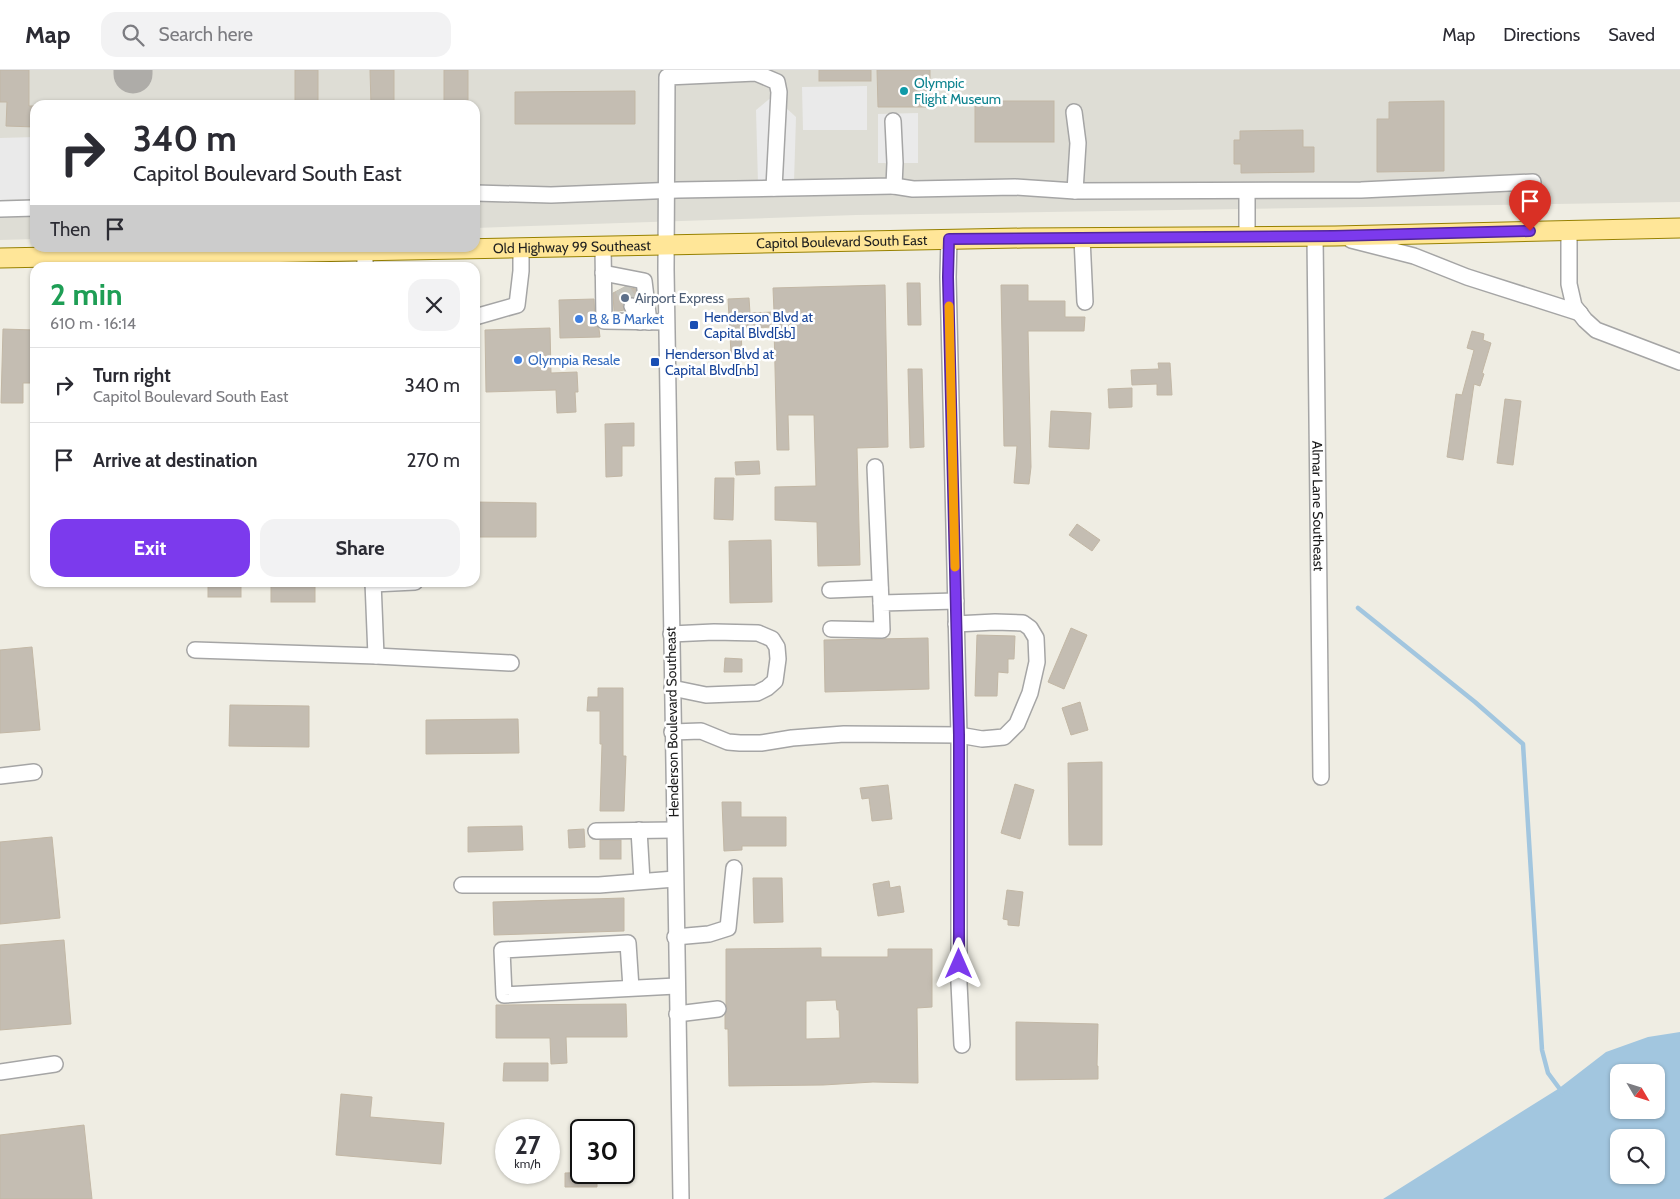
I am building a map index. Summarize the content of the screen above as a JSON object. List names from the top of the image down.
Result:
{
  "streets": {
    "main road": ["Capitol Boulevard South East", "Old Highway 99 Southeast"],
    "street": ["Almar Lane Southeast", "Henderson Boulevard Southeast"]
  },
  "crossings": [
    ["Capitol Boulevard South East", "Old Highway 99 Southeast"],
    ["Capitol Boulevard South East", "Almar Lane Southeast"],
    ["Capitol Boulevard South East", "Henderson Boulevard Southeast"],
    ["Old Highway 99 Southeast", "Henderson Boulevard Southeast"]
  ],
  "places": {
    "other": [
      "Olympic Flight Museum",
      "Airport Express",
      "B & B Market",
      "Olympia Resale"
    ],
    "transit": ["Henderson Blvd at Capital Blvd[sb]", "Henderson Blvd at Capital Blvd[nb]"]
  },
  "north": "bottom right",
  "page": {
    "header": "Map",
    "search": "Search here",
    "nav": ["Map", "Directions", "Saved"],
    "turn": ["340 m", "Capitol Boulevard South East"],
    "then": "Then",
    "heading": ["2 min", "610 m · 16:14"],
    "list": [
      {
        "name": "Turn right",
        "note": "Capitol Boulevard South East",
        "value": "340 m"
      },
      {
        "name": "Arrive at destination",
        "value": "270 m"
      }
    ],
    "buttons": ["Exit", "Share"],
    "speed": "27 km/h",
    "limit": "30"
  }
}
